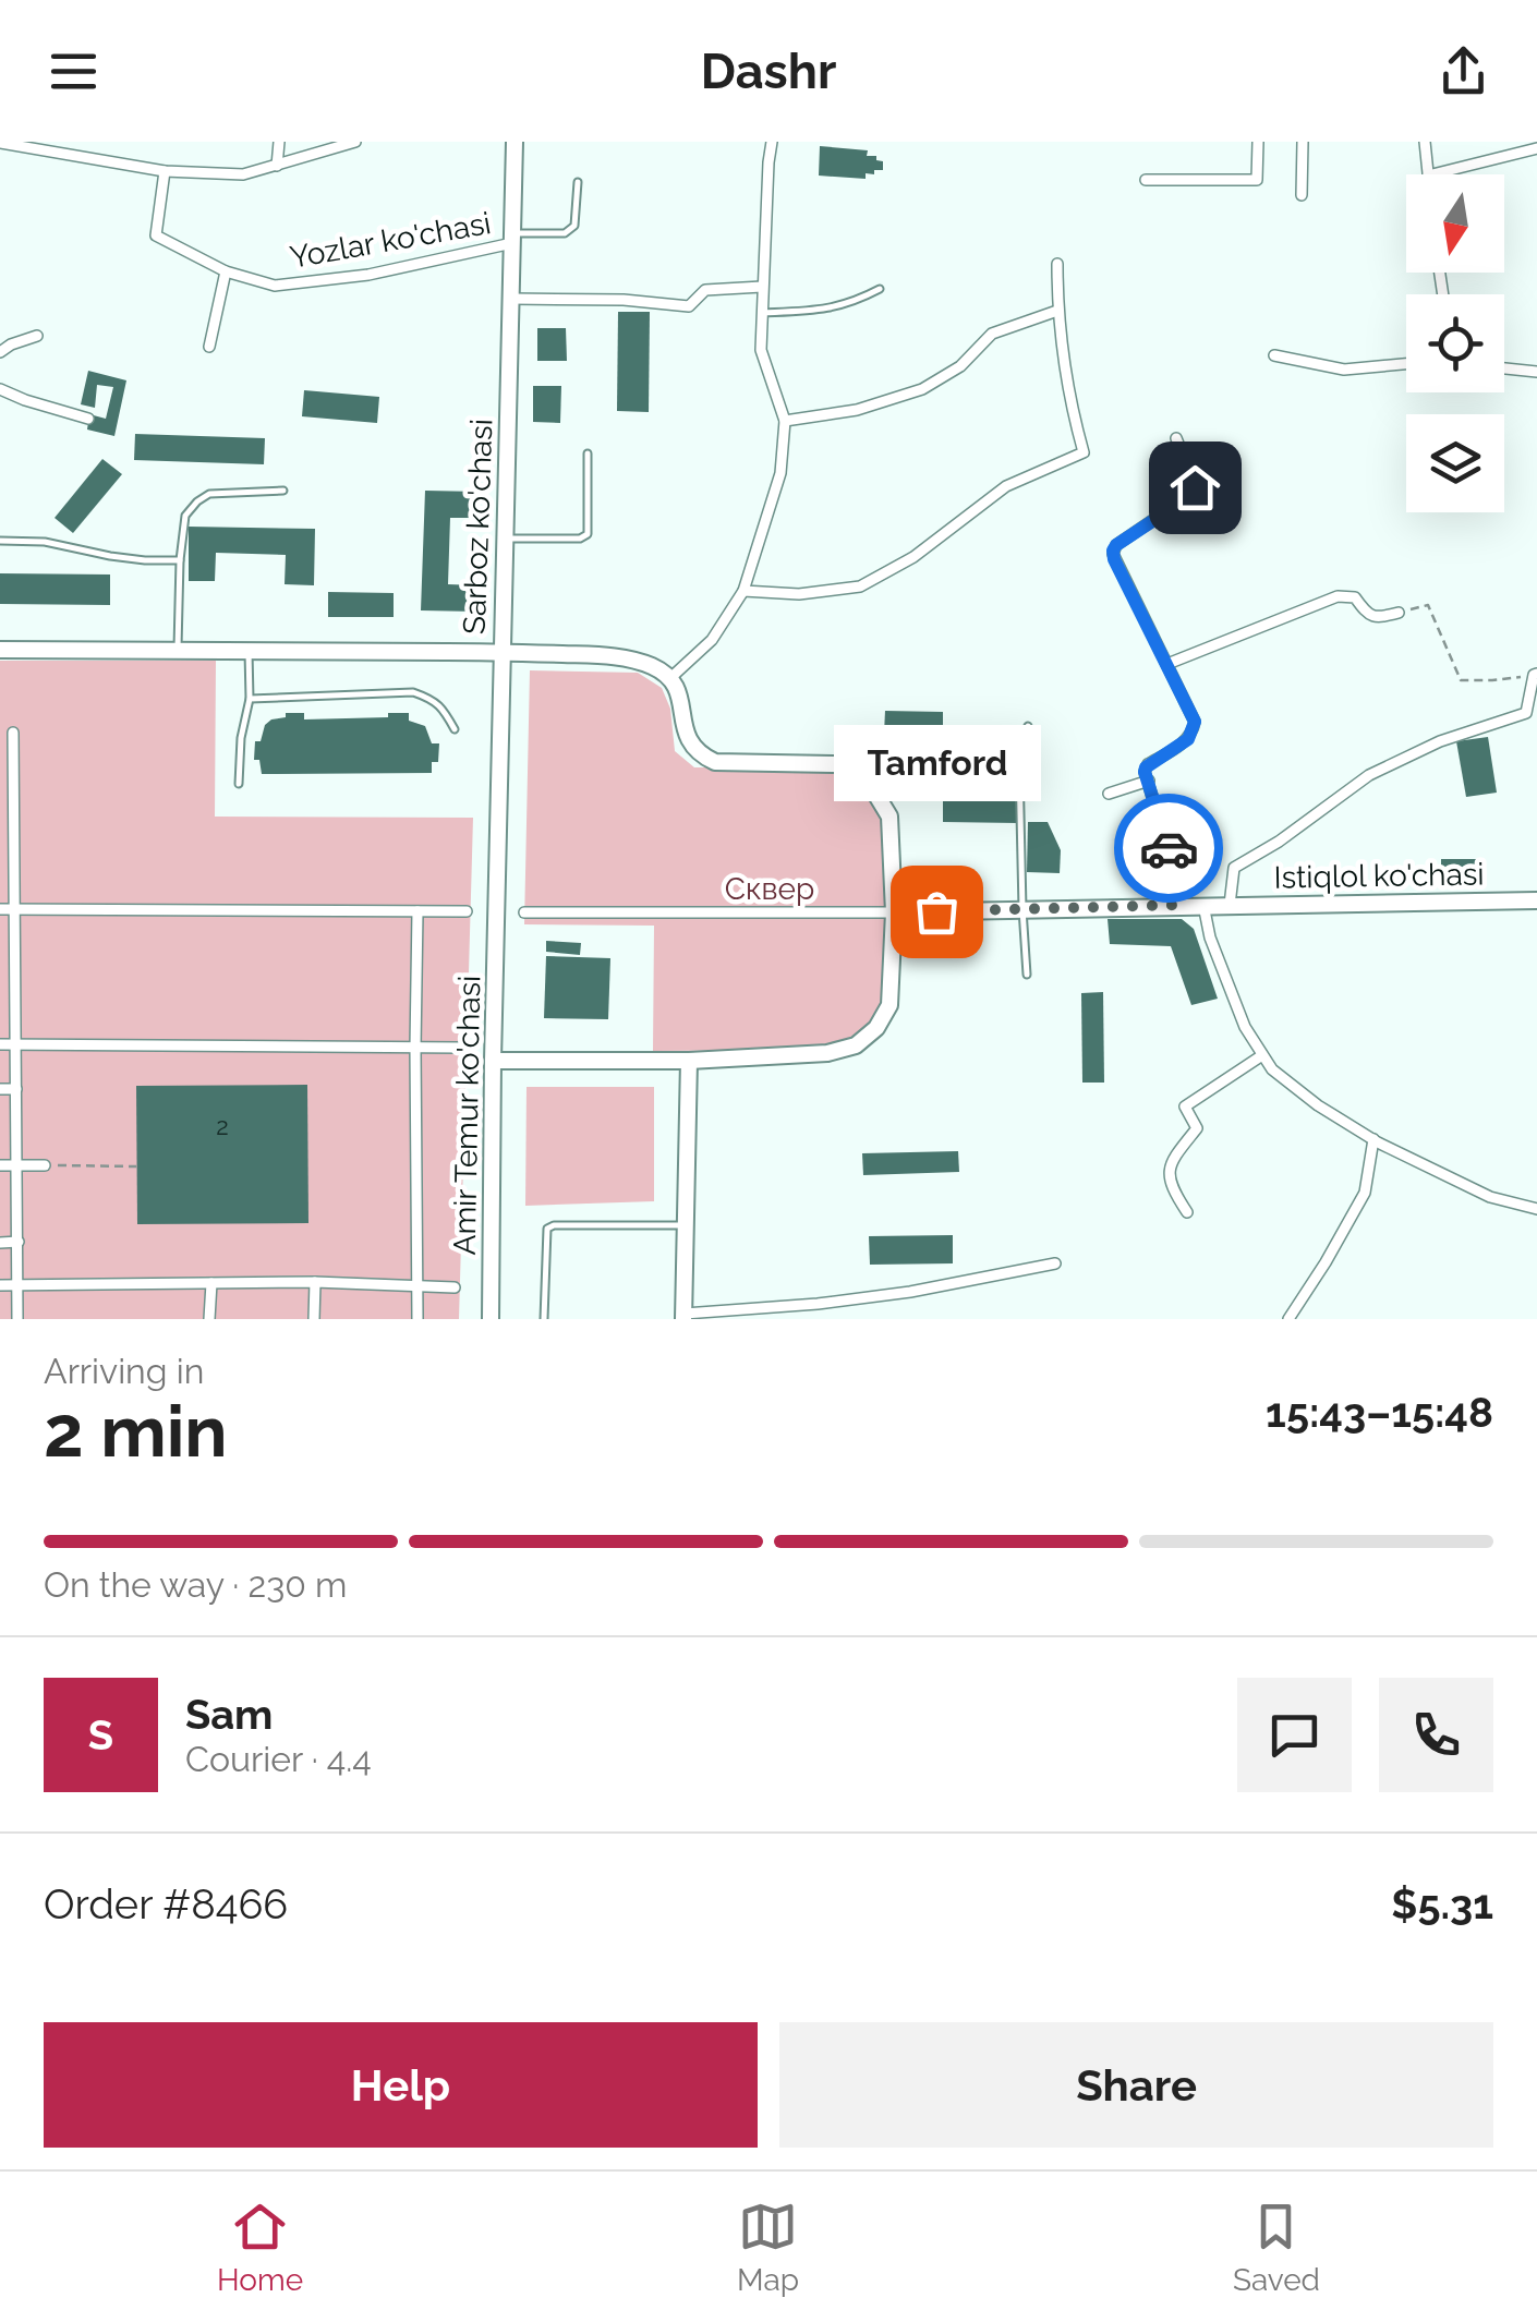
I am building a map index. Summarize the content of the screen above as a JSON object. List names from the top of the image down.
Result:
{
  "streets": {
    "main road": ["Sarboz ko'chasi", "Istiqlol ko'chasi", "Amir Temur ko'chasi"],
    "street": ["Yozlar ko'chasi"]
  },
  "crossings": [
    ["Yozlar ko'chasi", "Sarboz ko'chasi"],
    ["Sarboz ko'chasi", "Amir Temur ko'chasi"]
  ],
  "parks": ["Сквер"],
  "places": ["Tamford"],
  "house_numbers": ["2"],
  "north": "bottom",
  "page": {
    "header": "Dashr",
    "bubble": "Tamford",
    "heading": ["2 min", "Arriving in", "15:43–15:48"],
    "panel": [
      "Sam",
      "Courier · 4.4",
      "Order #8466",
      "$5.31"
    ],
    "bar": "On the way · 230 m",
    "round": "S",
    "buttons": ["Help", "Share"],
    "tabs": ["Home", "Map", "Saved"]
  }
}
